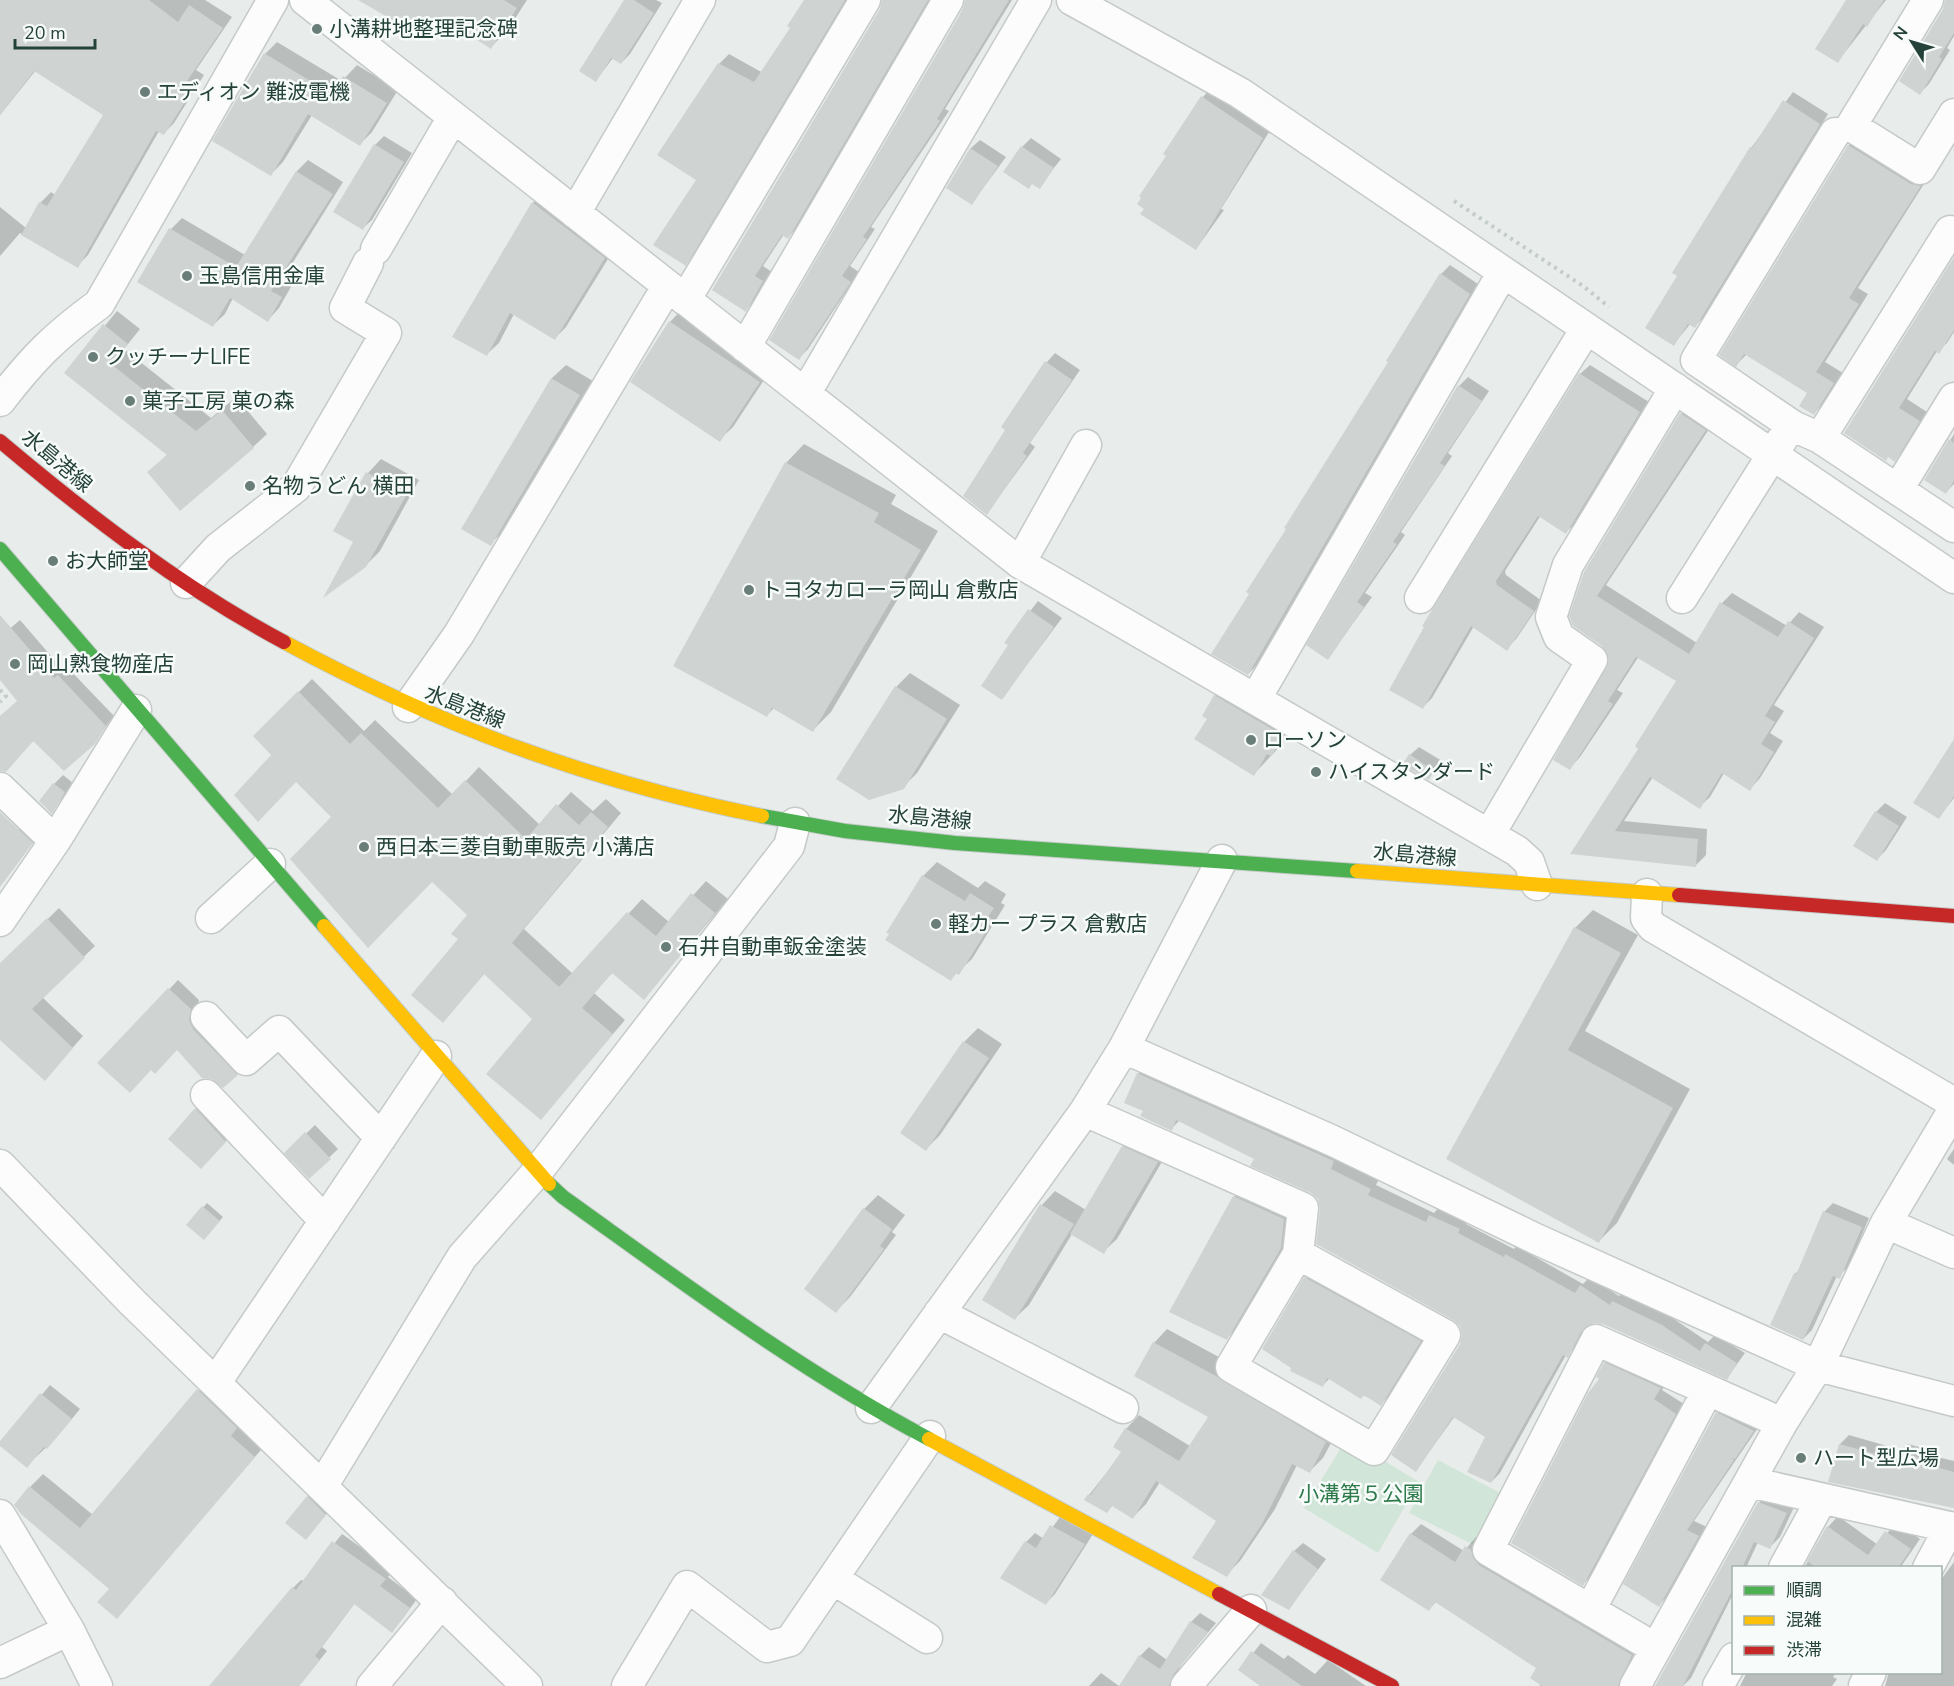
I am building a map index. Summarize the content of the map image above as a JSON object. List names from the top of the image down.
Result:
{
  "streets": {
    "main road": ["水島港線"]
  },
  "parks": ["小溝第５公園"],
  "places": [
    "小溝耕地整理記念碑",
    "エディオン 難波電機",
    "玉島信用金庫",
    "クッチーナLIFE",
    "菓子工房 菓の森",
    "名物うどん 横田",
    "お大師堂",
    "トヨタカローラ岡山 倉敷店",
    "岡山熟食物産店",
    "ローソン",
    "ハイスタンダード",
    "西日本三菱自動車販売 小溝店",
    "軽カー プラス 倉敷店",
    "石井自動車鈑金塗装",
    "ハート型広場"
  ],
  "legend": ["順調", "混雑", "渋滞"],
  "scale_bar": "20 m",
  "north": "top left"
}
